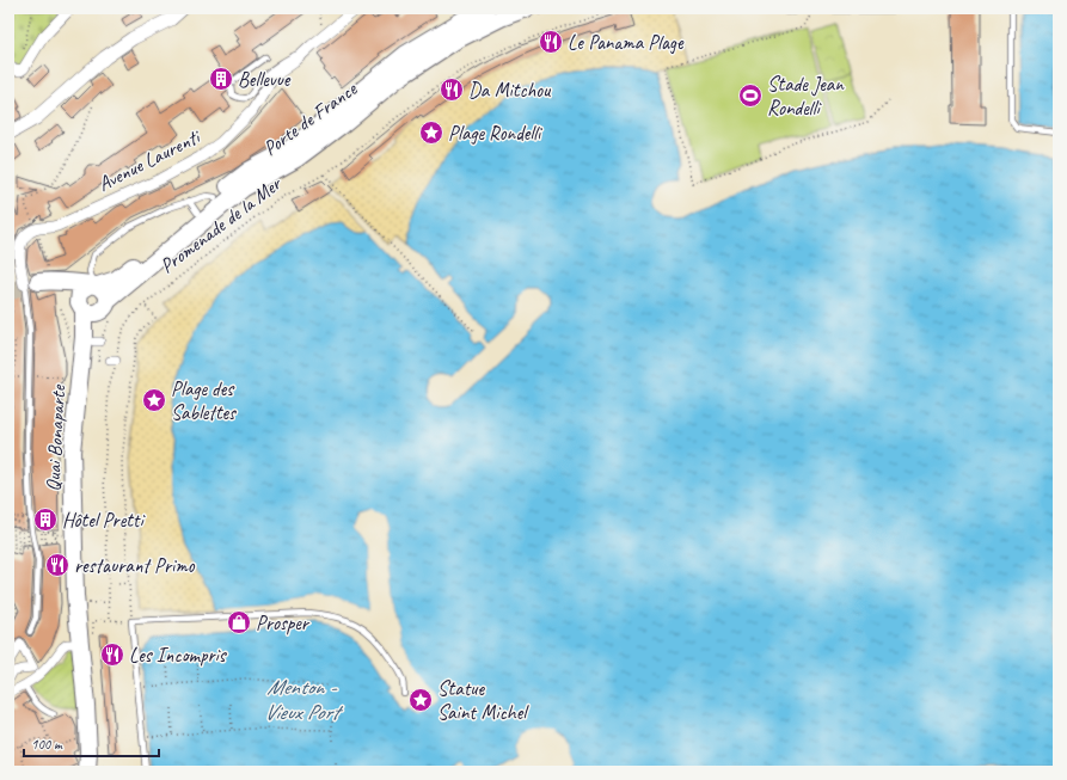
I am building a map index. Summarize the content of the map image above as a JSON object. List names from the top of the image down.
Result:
{
  "streets": {
    "main road": ["Porte de France", "Quai Bonaparte"],
    "street": ["Avenue Laurenti"],
    "path": ["Promenade de la Mer"]
  },
  "crossings": [
    ["Porte de France", "Quai Bonaparte"]
  ],
  "water": ["Menton - Vieux Port"],
  "places": {
    "restaurant": [
      "Le Panama Plage",
      "Da Mitchou",
      "restaurant Primo",
      "Les Incompris"
    ],
    "building": ["Bellevue", "Hôtel Pretti"],
    "sports": ["Stade Jean Rondelli"],
    "place": ["Plage Rondelli", "Plage des Sablettes", "Statue Saint Michel"],
    "shop": ["Prosper"]
  },
  "scale_bar": "100 m"
}
